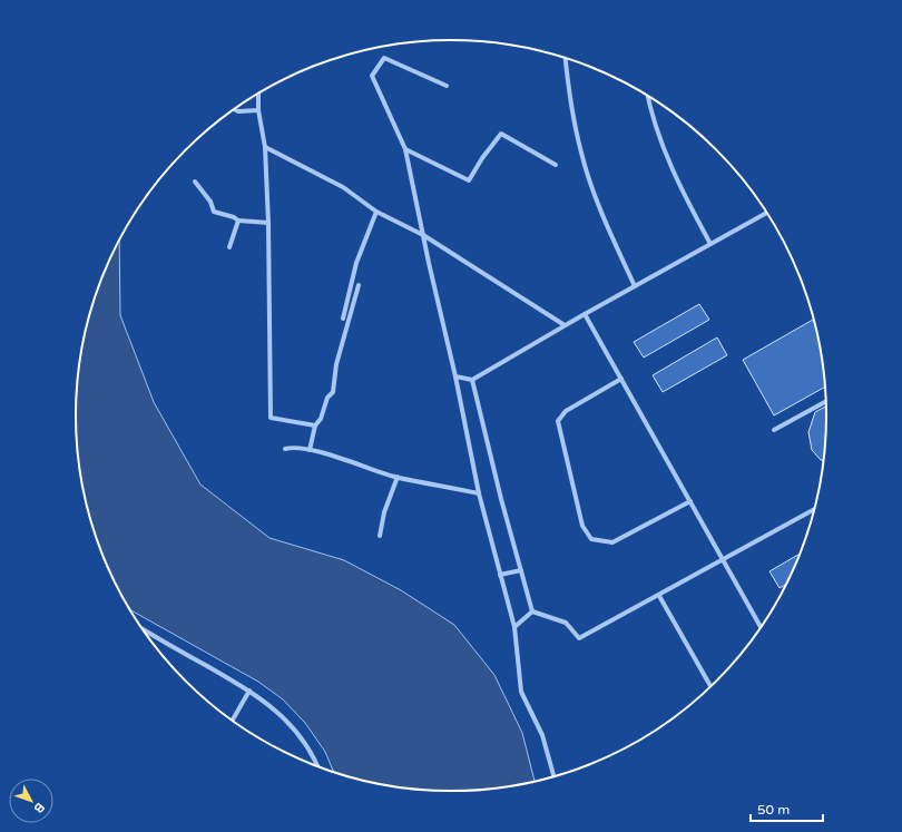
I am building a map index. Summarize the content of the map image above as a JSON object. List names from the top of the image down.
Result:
{
  "scale_bar": "50 m",
  "north": "bottom right"
}
